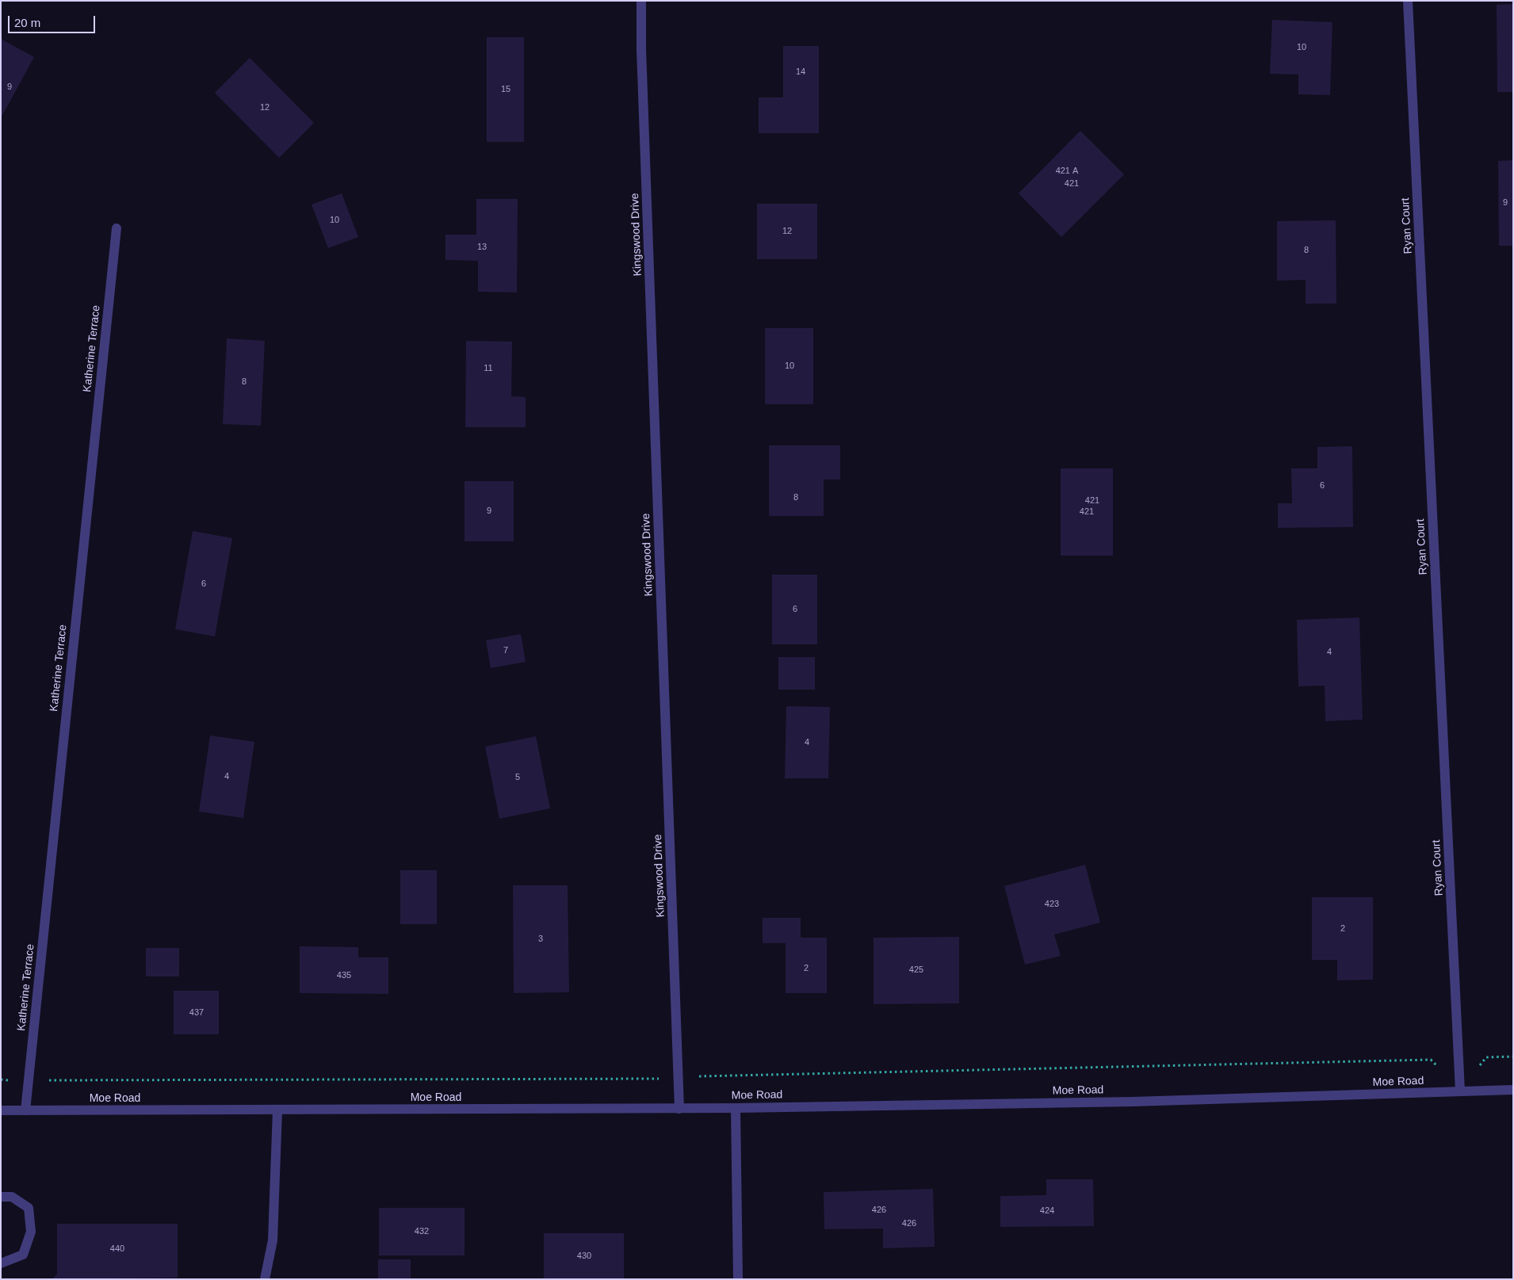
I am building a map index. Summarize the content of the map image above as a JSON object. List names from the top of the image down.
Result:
{
  "streets": {
    "street": [
      "Ryan Court",
      "Kingswood Drive",
      "Katherine Terrace",
      "Moe Road"
    ]
  },
  "crossings": [
    ["Ryan Court", "Moe Road"],
    ["Kingswood Drive", "Moe Road"],
    ["Katherine Terrace", "Moe Road"]
  ],
  "house_numbers": [
    "10",
    "14",
    "9",
    "15",
    "12",
    "421 A",
    "421",
    "9",
    "10",
    "12",
    "13",
    "8",
    "10",
    "11",
    "8",
    "6",
    "8",
    "421",
    "9",
    "421",
    "6",
    "6",
    "7",
    "4",
    "4",
    "4",
    "5",
    "423",
    "2",
    "3",
    "2",
    "425",
    "435",
    "437",
    "426",
    "424",
    "426",
    "432",
    "440",
    "430"
  ],
  "scale_bar": "20 m"
}
